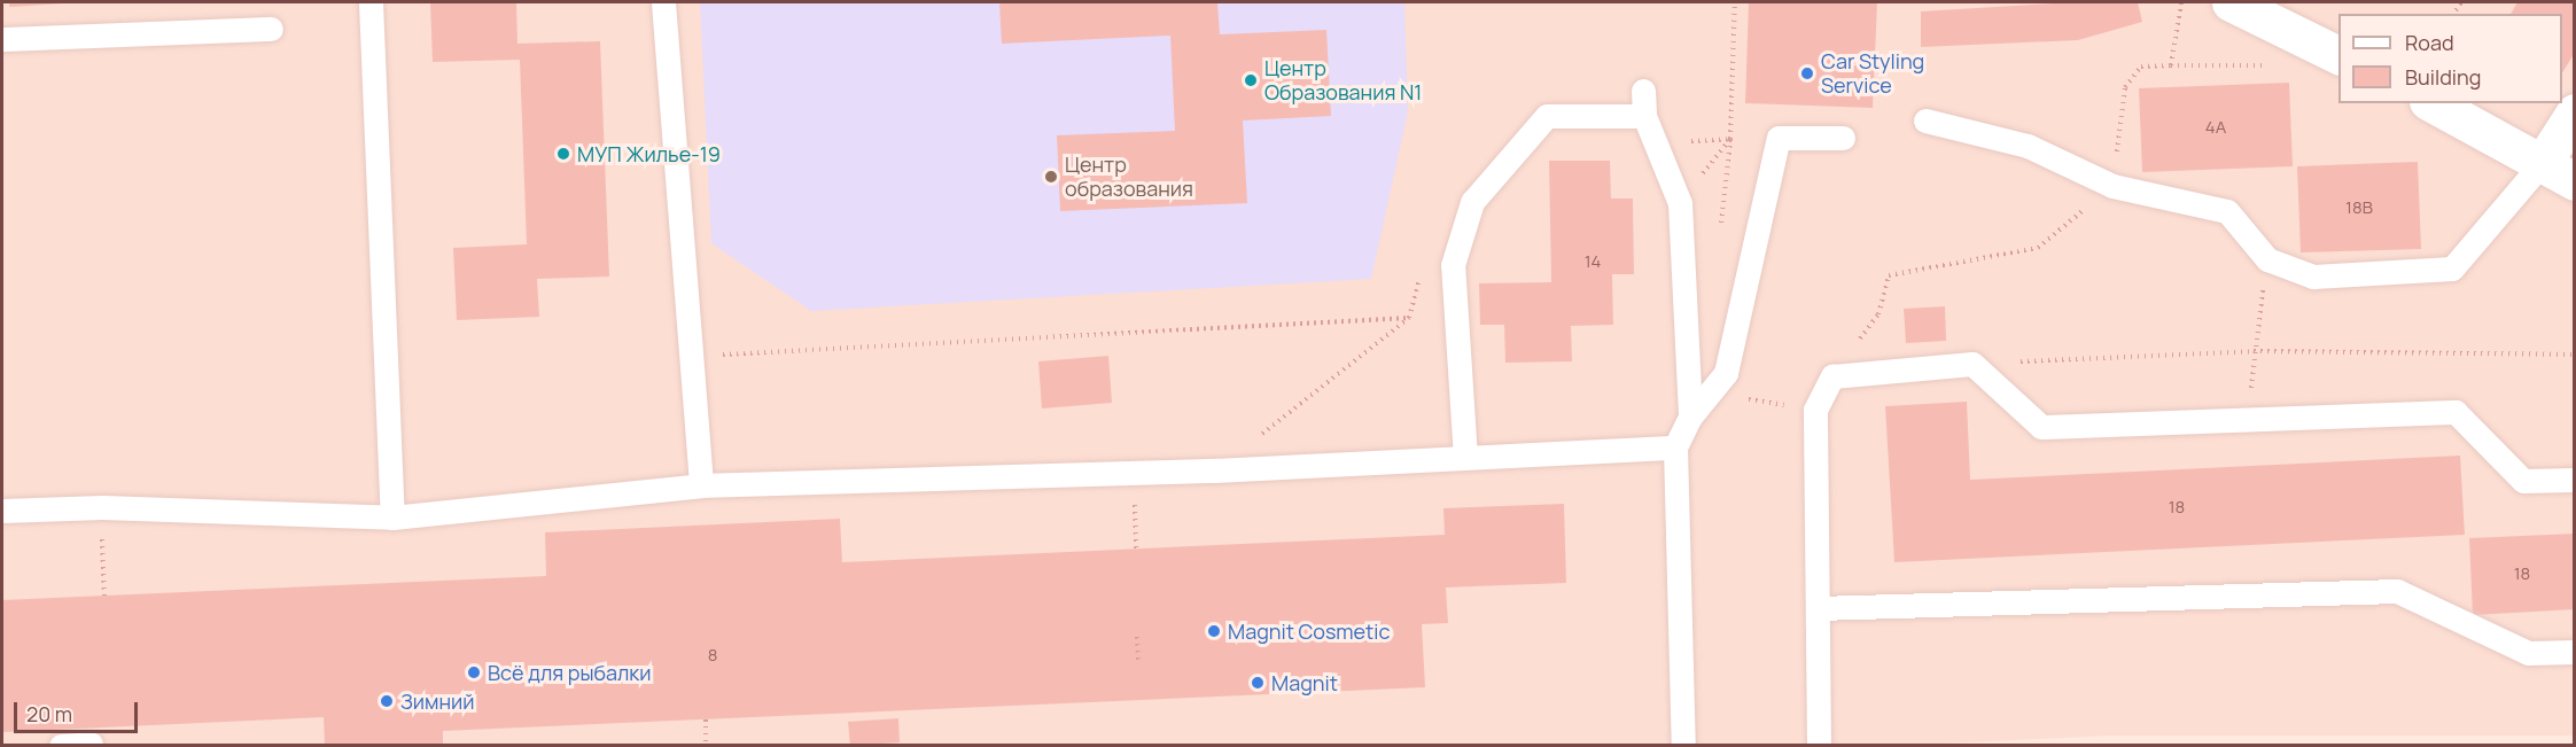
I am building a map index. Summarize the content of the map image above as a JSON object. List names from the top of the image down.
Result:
{
  "places": [
    "Car Styling Service",
    "Центр Образования N1",
    "МУП Жилье-19",
    "Центр образования",
    "Magnit Cosmetic",
    "Всё для рыбалки",
    "Magnit",
    "Зимний"
  ],
  "house_numbers": [
    "4А",
    "18В",
    "14",
    "18",
    "18",
    "8"
  ],
  "legend": ["Road", "Building"],
  "scale_bar": "20 m"
}
